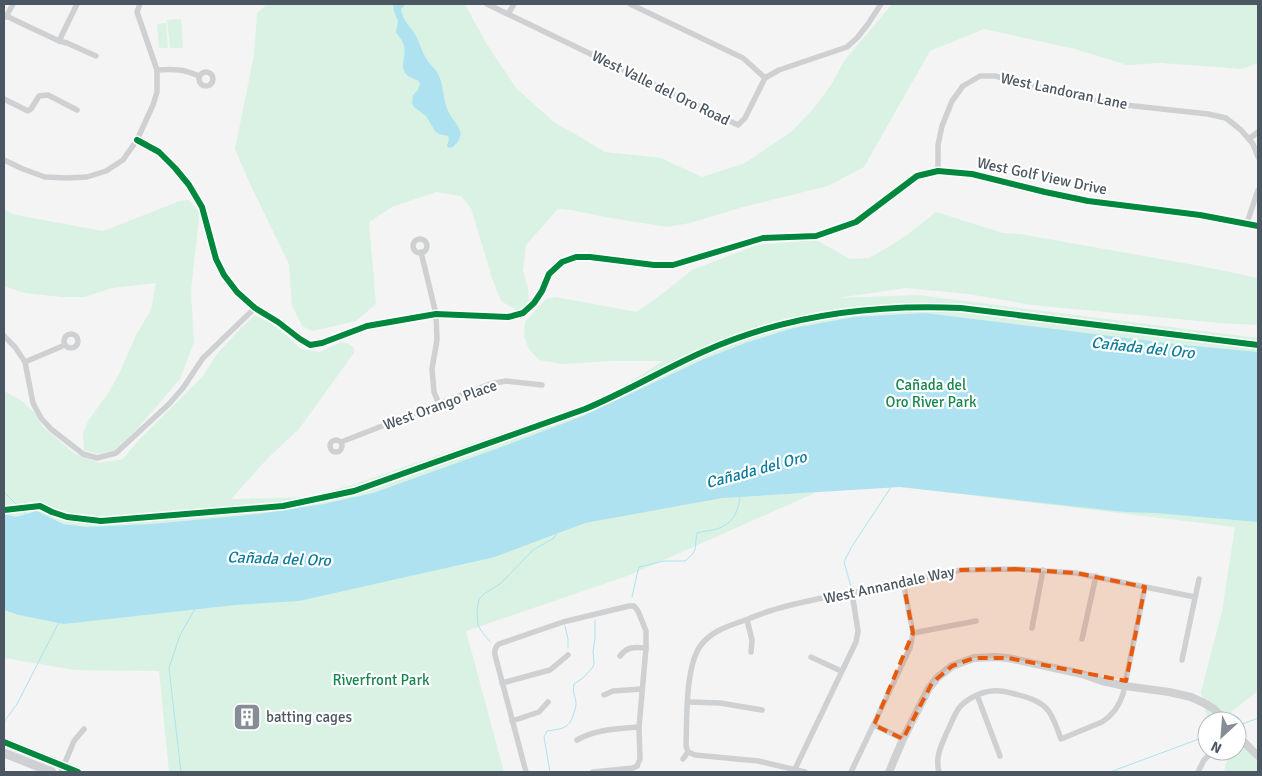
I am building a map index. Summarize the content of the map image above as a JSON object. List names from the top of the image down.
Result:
{
  "streets": {
    "street": [
      "West Valle del Oro Road",
      "West Landoran Lane",
      "West Golf View Drive",
      "West Orango Place",
      "West Annandale Way"
    ]
  },
  "crossings": [
    ["West Landoran Lane", "West Golf View Drive"]
  ],
  "water": ["Cañada del Oro"],
  "parks": ["Cañada del Oro River Park", "Riverfront Park"],
  "places": {
    "building": ["batting cages"]
  },
  "north": "bottom left"
}
